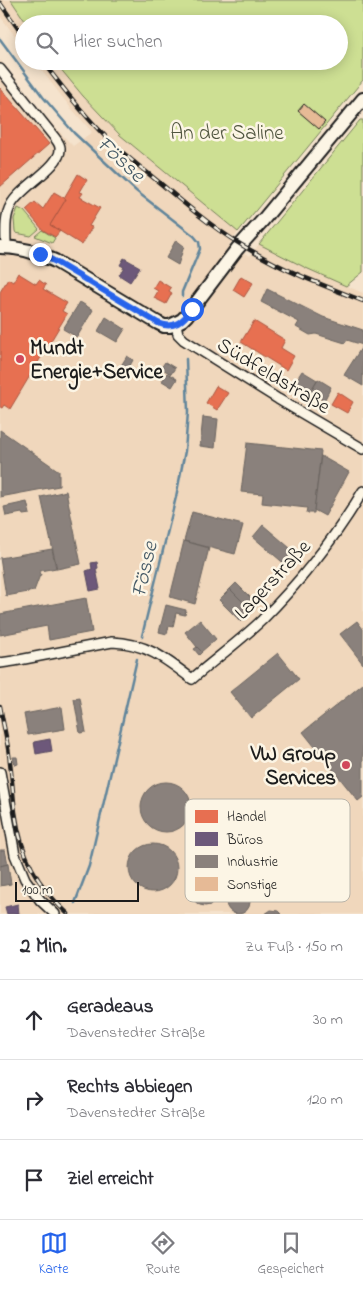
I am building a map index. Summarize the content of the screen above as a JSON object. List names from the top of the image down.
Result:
{
  "streets": {
    "street": ["Südfeldstraße", "Lagerstraße"]
  },
  "water": ["Fösse"],
  "parks": ["An der Saline"],
  "places": ["Mundt Energie+Service", "VW Group Services"],
  "legend": [
    "Handel",
    "Büros",
    "Industrie",
    "Sonstige"
  ],
  "scale_bar": "100 m",
  "page": {
    "search": "Hier suchen",
    "scale": "100 m",
    "heading": ["2 Min.", "Zu Fuß · 150 m"],
    "list": [
      ["Geradeaus", "Davenstedter Straße", "30 m"],
      ["Rechts abbiegen", "Davenstedter Straße", "120 m"],
      "Ziel erreicht"
    ],
    "nav": ["Karte", "Route", "Gespeichert"]
  }
}
